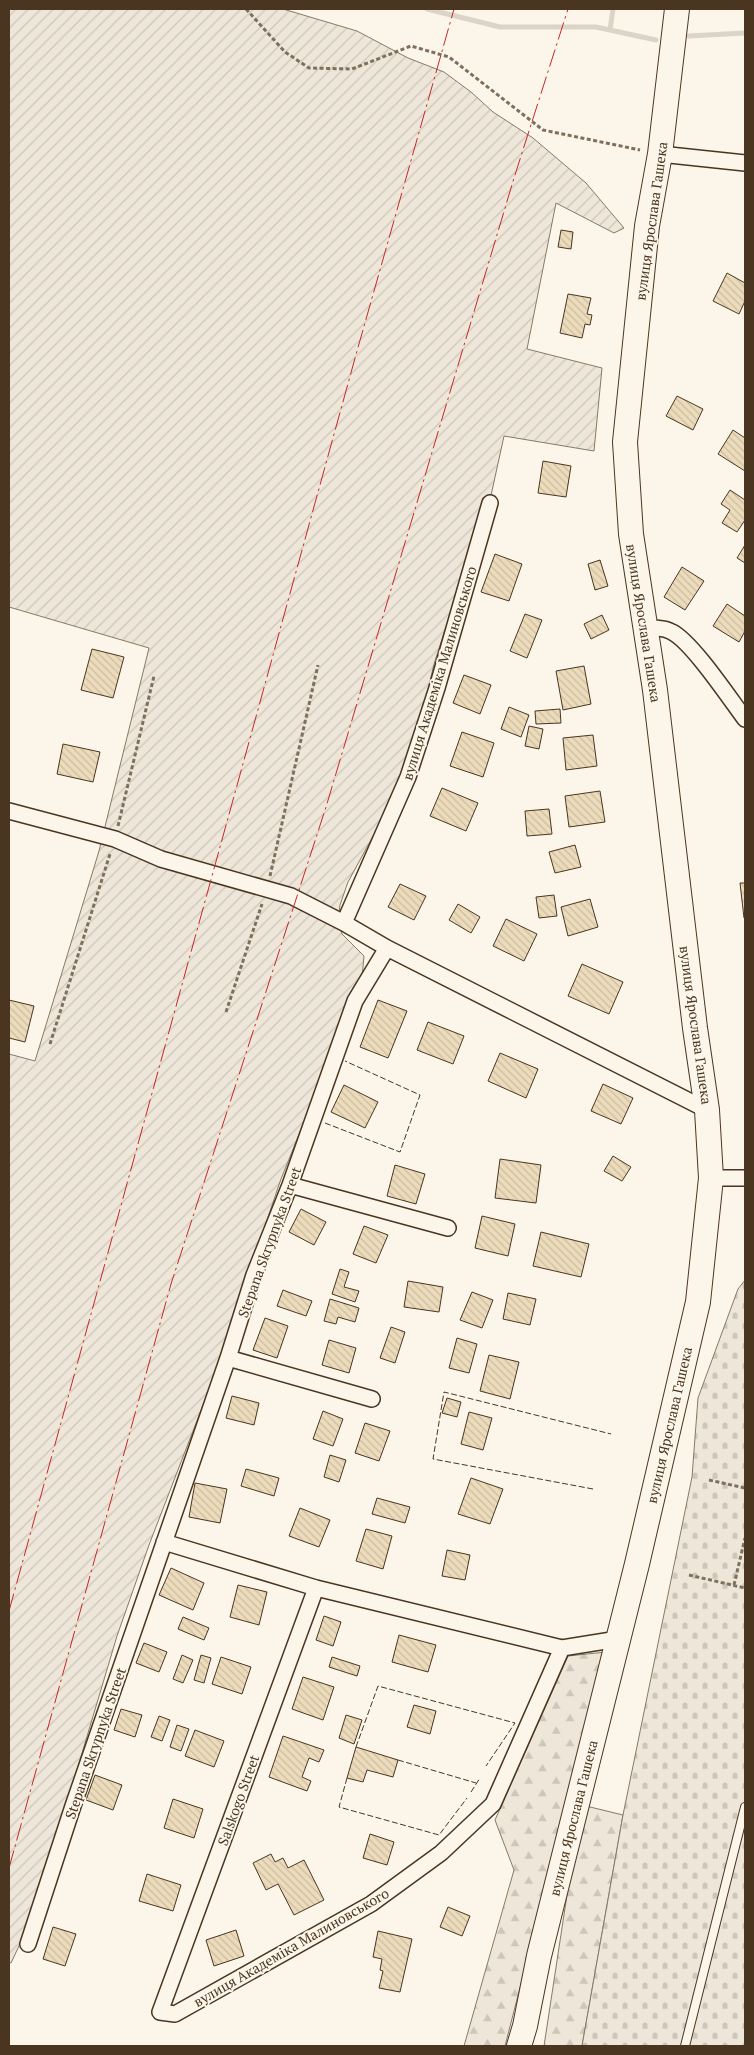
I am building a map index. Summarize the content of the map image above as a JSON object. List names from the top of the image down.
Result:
{
  "streets": {
    "main road": ["вулиця Ярослава Гашека"],
    "street": ["вулиця Академіка Малиновського", "Stepana Skrypnyka Street", "Salskogo Street"]
  },
  "crossings": [
    ["вулиця Академіка Малиновського", "Salskogo Street"]
  ]
}
